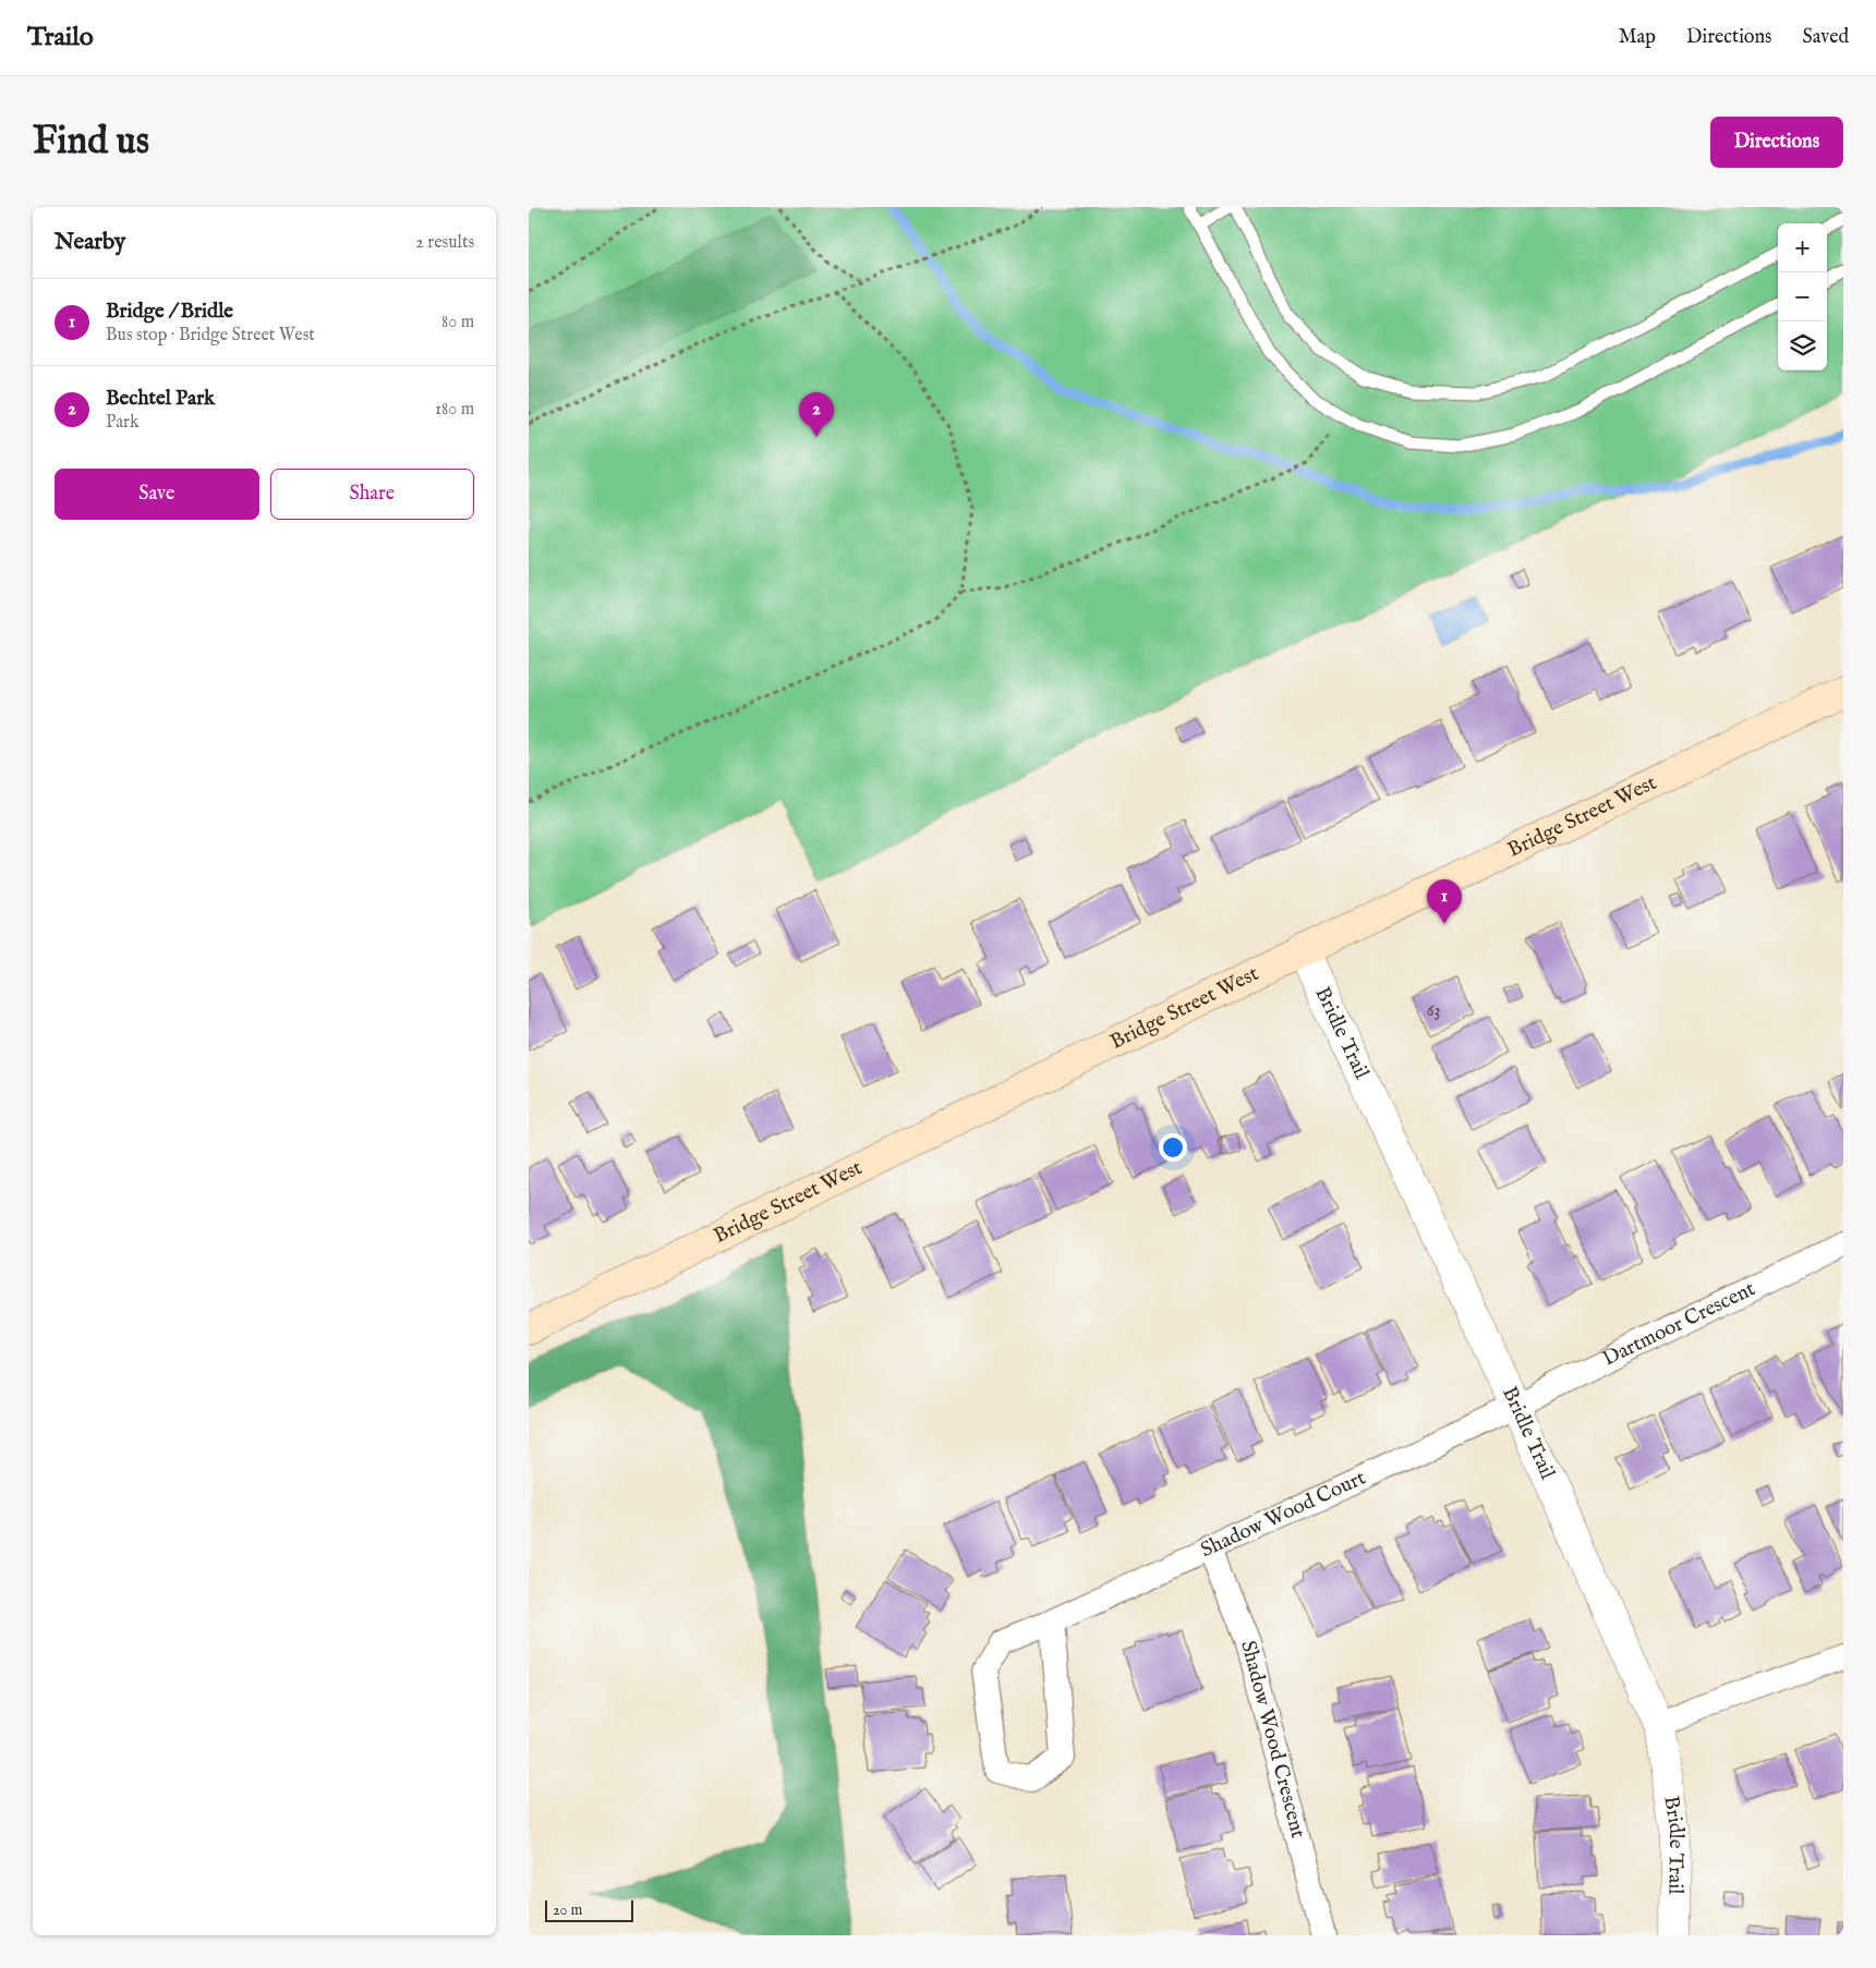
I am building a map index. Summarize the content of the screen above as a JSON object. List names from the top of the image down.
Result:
{
  "streets": {
    "main road": ["Bridge Street West"],
    "street": [
      "Bridle Trail",
      "Dartmoor Crescent",
      "Shadow Wood Court",
      "Shadow Wood Crescent"
    ]
  },
  "crossings": [
    ["Bridge Street West", "Bridle Trail"],
    ["Bridle Trail", "Dartmoor Crescent"],
    ["Bridle Trail", "Shadow Wood Court"],
    ["Dartmoor Crescent", "Shadow Wood Court"],
    ["Shadow Wood Court", "Shadow Wood Crescent"]
  ],
  "house_numbers": ["63"],
  "scale_bar": "20 m",
  "page": {
    "header": "Trailo",
    "nav": ["Map", "Directions", "Saved"],
    "buttons": [
      "Directions",
      ["Save", "Share"]
    ],
    "title": "Find us",
    "heading": ["Nearby", "2 results"],
    "map_buttons": ["+", "−"],
    "list": [
      {
        "mark": "1",
        "name": "Bridge / Bridle",
        "note": "Bus stop · Bridge Street West",
        "value": "80 m"
      },
      {
        "mark": "2",
        "name": "Bechtel Park",
        "note": "Park",
        "value": "180 m"
      }
    ],
    "pins": ["2", "1"],
    "scale": "20 m"
  }
}
